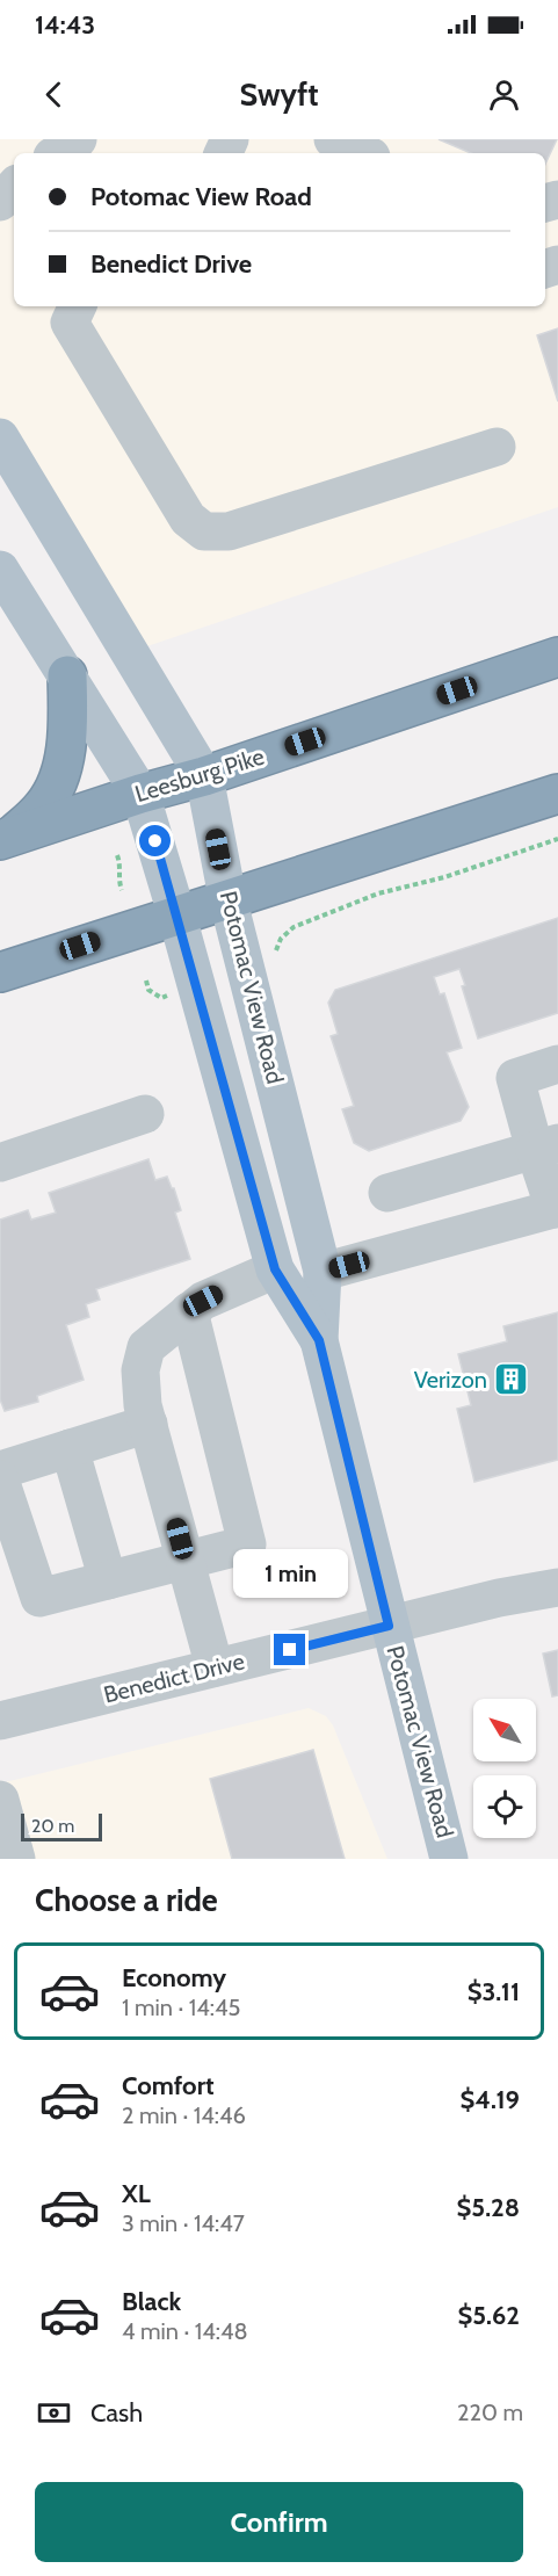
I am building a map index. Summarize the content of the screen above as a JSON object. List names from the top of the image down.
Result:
{
  "streets": {
    "highway": ["Leesburg Pike"],
    "main road": ["Potomac View Road"],
    "street": ["Benedict Drive"]
  },
  "crossings": [
    ["Leesburg Pike", "Potomac View Road"],
    ["Potomac View Road", "Benedict Drive"]
  ],
  "places": {
    "building": ["Verizon"]
  },
  "scale_bar": "20 m",
  "north": "top left",
  "page": {
    "status": "14:43",
    "header": "Swyft",
    "banner": ["Potomac View Road", "Benedict Drive"],
    "bubble": "1 min",
    "scale": "20 m",
    "heading": "Choose a ride",
    "list": [
      {
        "name": "Economy",
        "note": "1 min · 14:45",
        "value": "$3.11"
      },
      {
        "name": "Comfort",
        "note": "2 min · 14:46",
        "value": "$4.19"
      },
      {
        "name": "XL",
        "note": "3 min · 14:47",
        "value": "$5.28"
      },
      {
        "name": "Black",
        "note": "4 min · 14:48",
        "value": "$5.62"
      }
    ],
    "pay": ["Cash", "220 m"],
    "buttons": "Confirm"
  }
}
